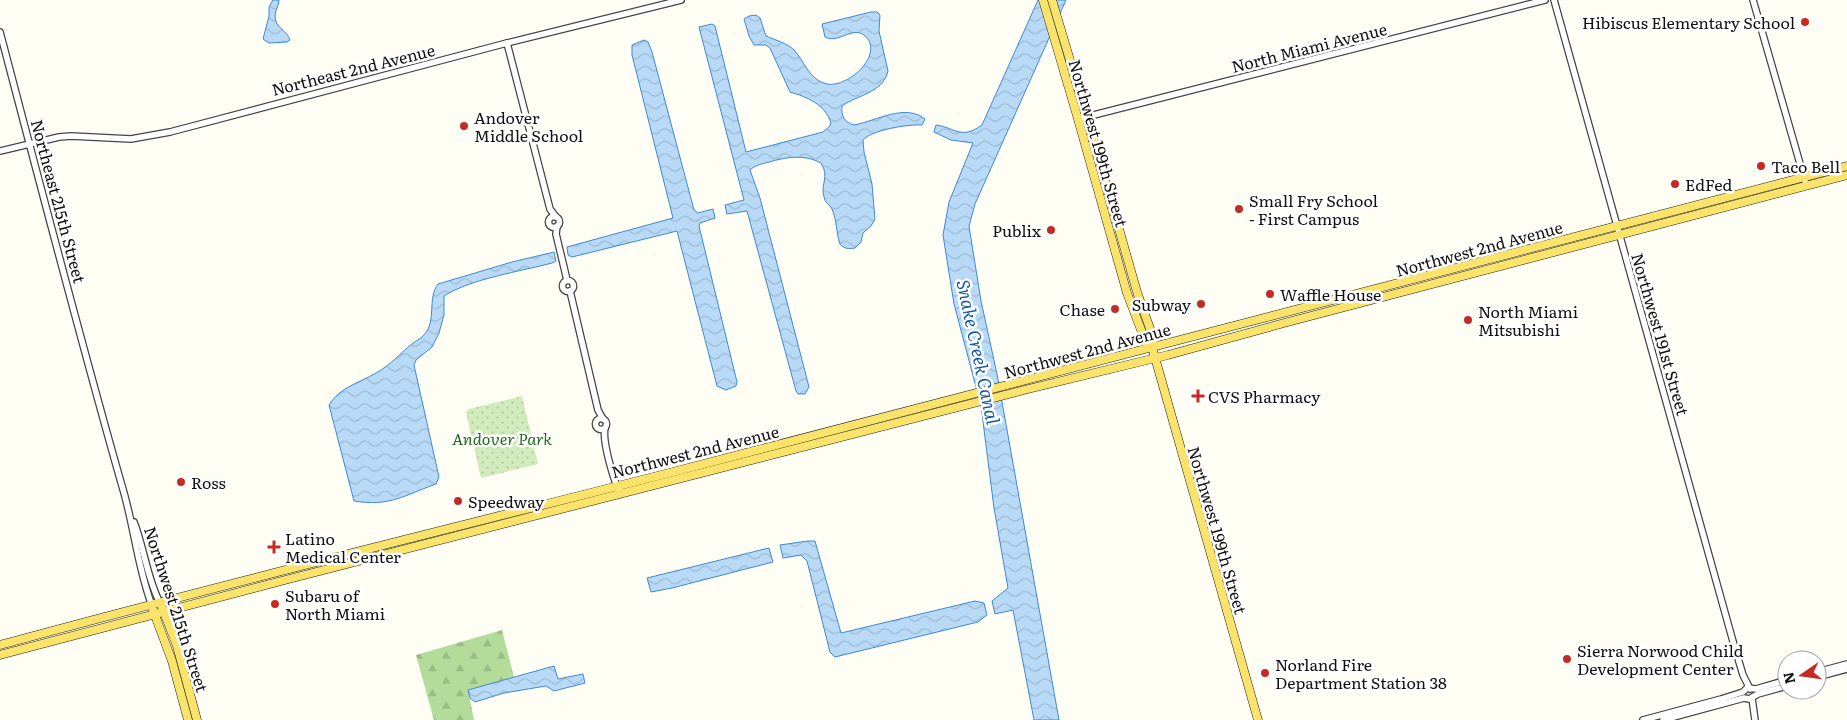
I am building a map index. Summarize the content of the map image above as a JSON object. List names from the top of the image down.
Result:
{
  "streets": {
    "main road": ["Northwest 199th Street", "Northwest 2nd Avenue", "Northwest 215th Street"],
    "street": [
      "North Miami Avenue",
      "Northeast 2nd Avenue",
      "Northeast 215th Street",
      "Northwest 191st Street"
    ]
  },
  "crossings": [
    ["North Miami Avenue", "Northwest 199th Street"],
    ["Northeast 2nd Avenue", "Northeast 215th Street"],
    ["Northwest 199th Street", "Northwest 2nd Avenue"],
    ["Northeast 215th Street", "Northwest 215th Street"],
    ["Northwest 2nd Avenue", "Northwest 191st Street"],
    ["Northwest 2nd Avenue", "Northwest 215th Street"]
  ],
  "water": ["Snake Creek Canal"],
  "parks": ["Andover Park"],
  "places": {
    "other": [
      "Hibiscus Elementary School",
      "Andover Middle School",
      "Taco Bell",
      "EdFed",
      "Small Fry School - First Campus",
      "Publix",
      "Waffle House",
      "Subway",
      "Chase",
      "North Miami Mitsubishi",
      "Ross",
      "Speedway",
      "Subaru of North Miami",
      "Sierra Norwood Child Development Center",
      "Norland Fire Department Station 38"
    ],
    "health": ["CVS Pharmacy", "Latino Medical Center"]
  },
  "north": "left"
}
